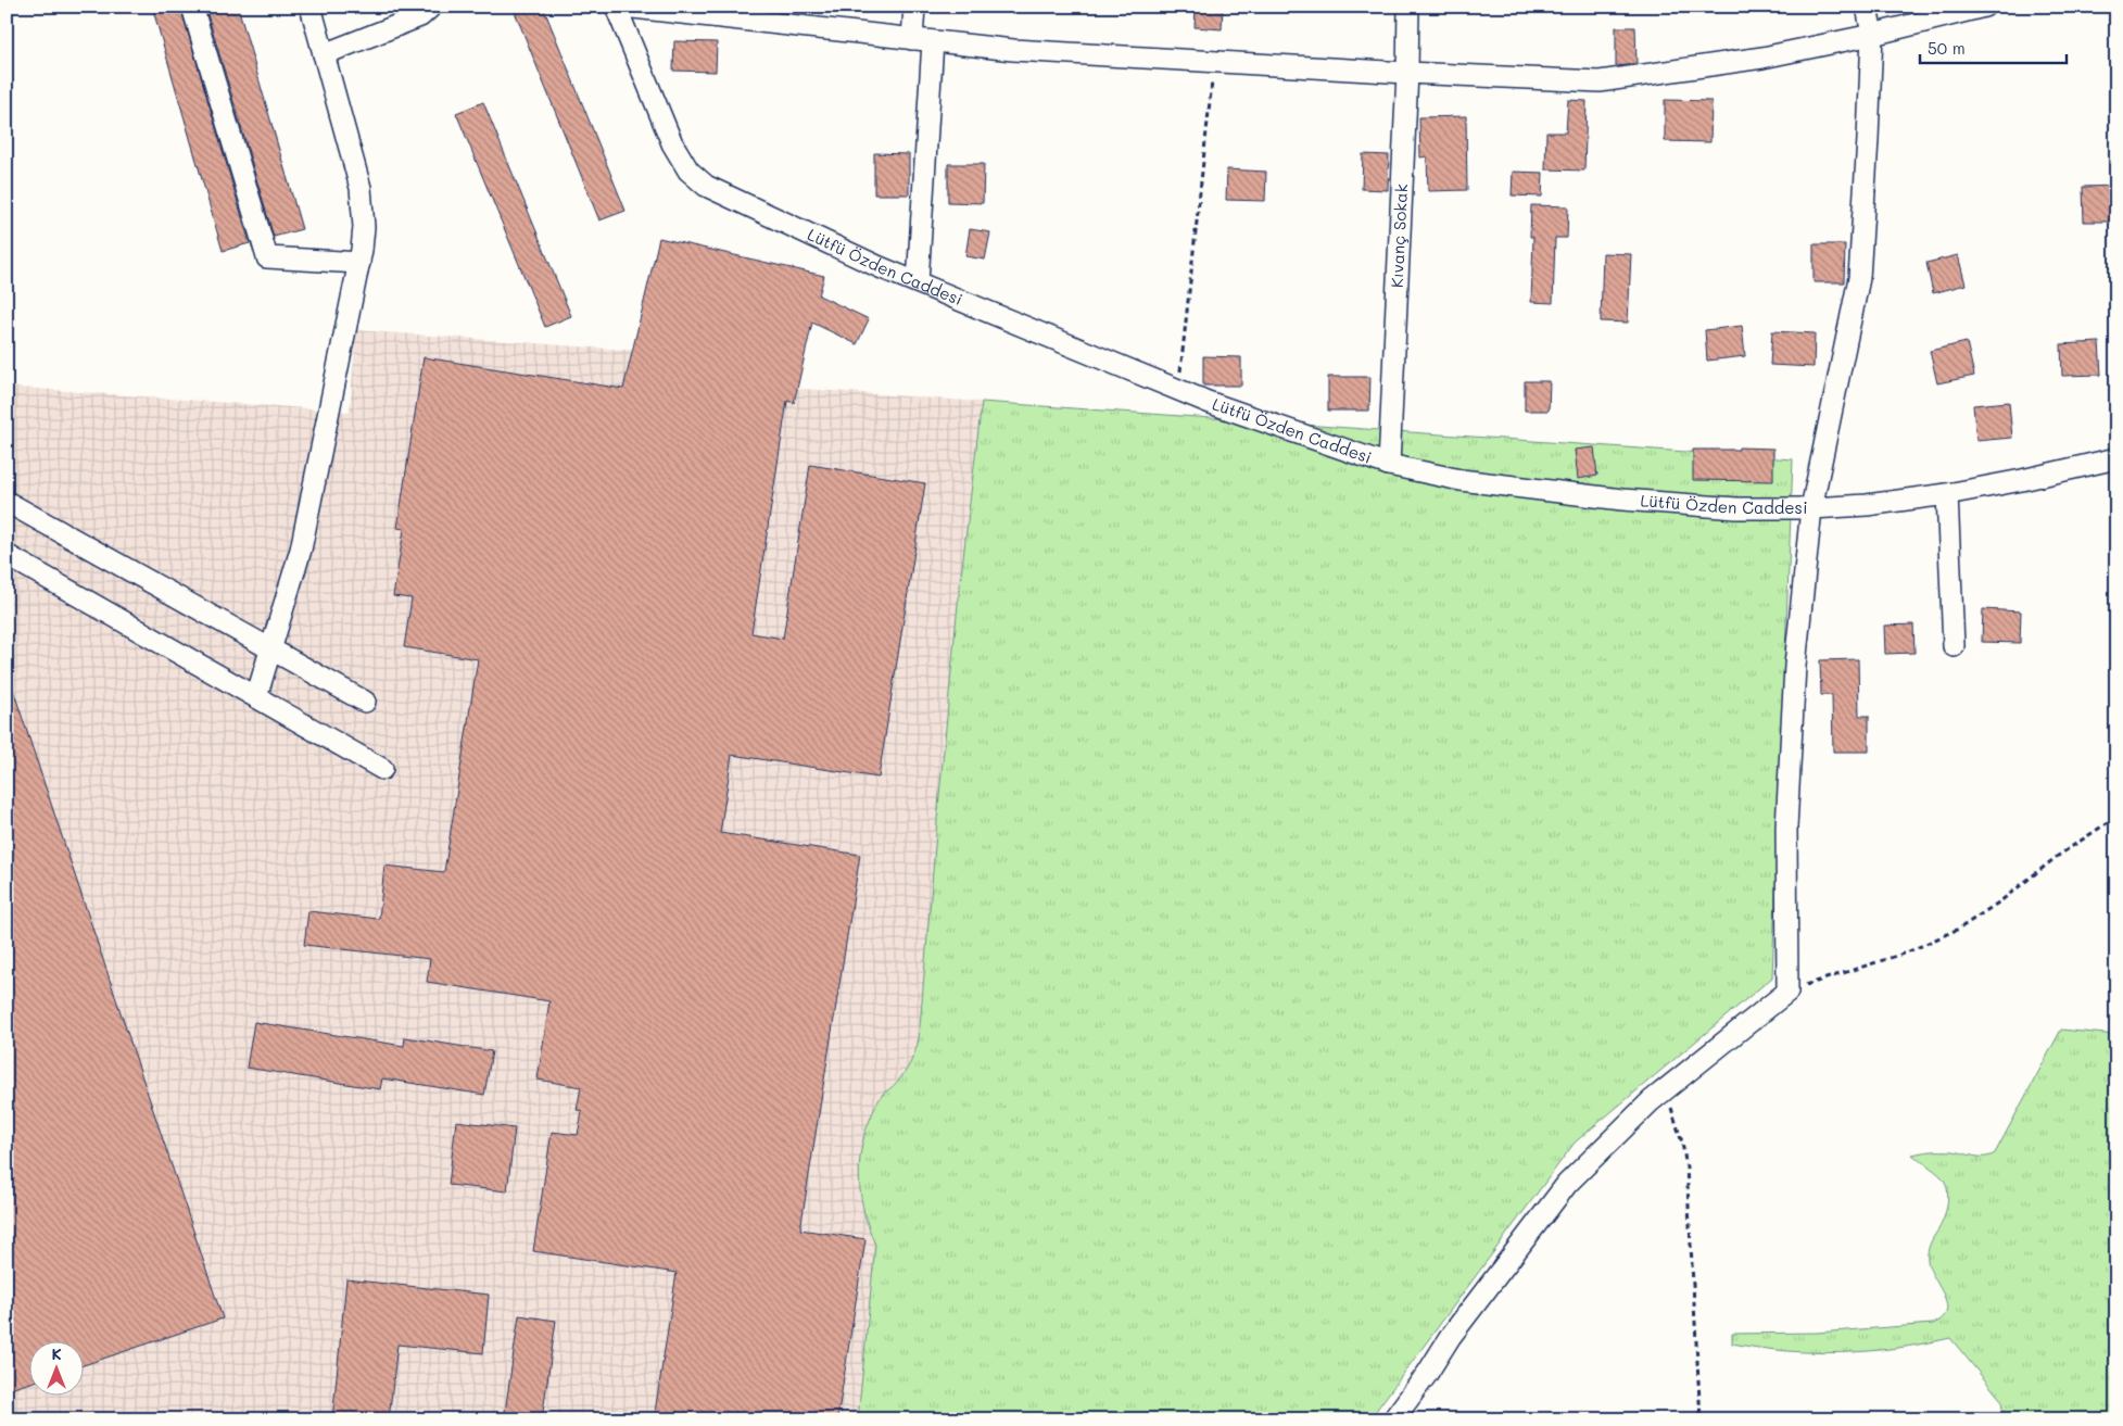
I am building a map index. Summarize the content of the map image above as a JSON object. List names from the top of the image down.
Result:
{
  "streets": {
    "street": ["Kıvanç Sokak", "Lütfü Özden Caddesi"]
  },
  "crossings": [
    ["Kıvanç Sokak", "Lütfü Özden Caddesi"]
  ],
  "scale_bar": "50 m",
  "north": "top"
}
